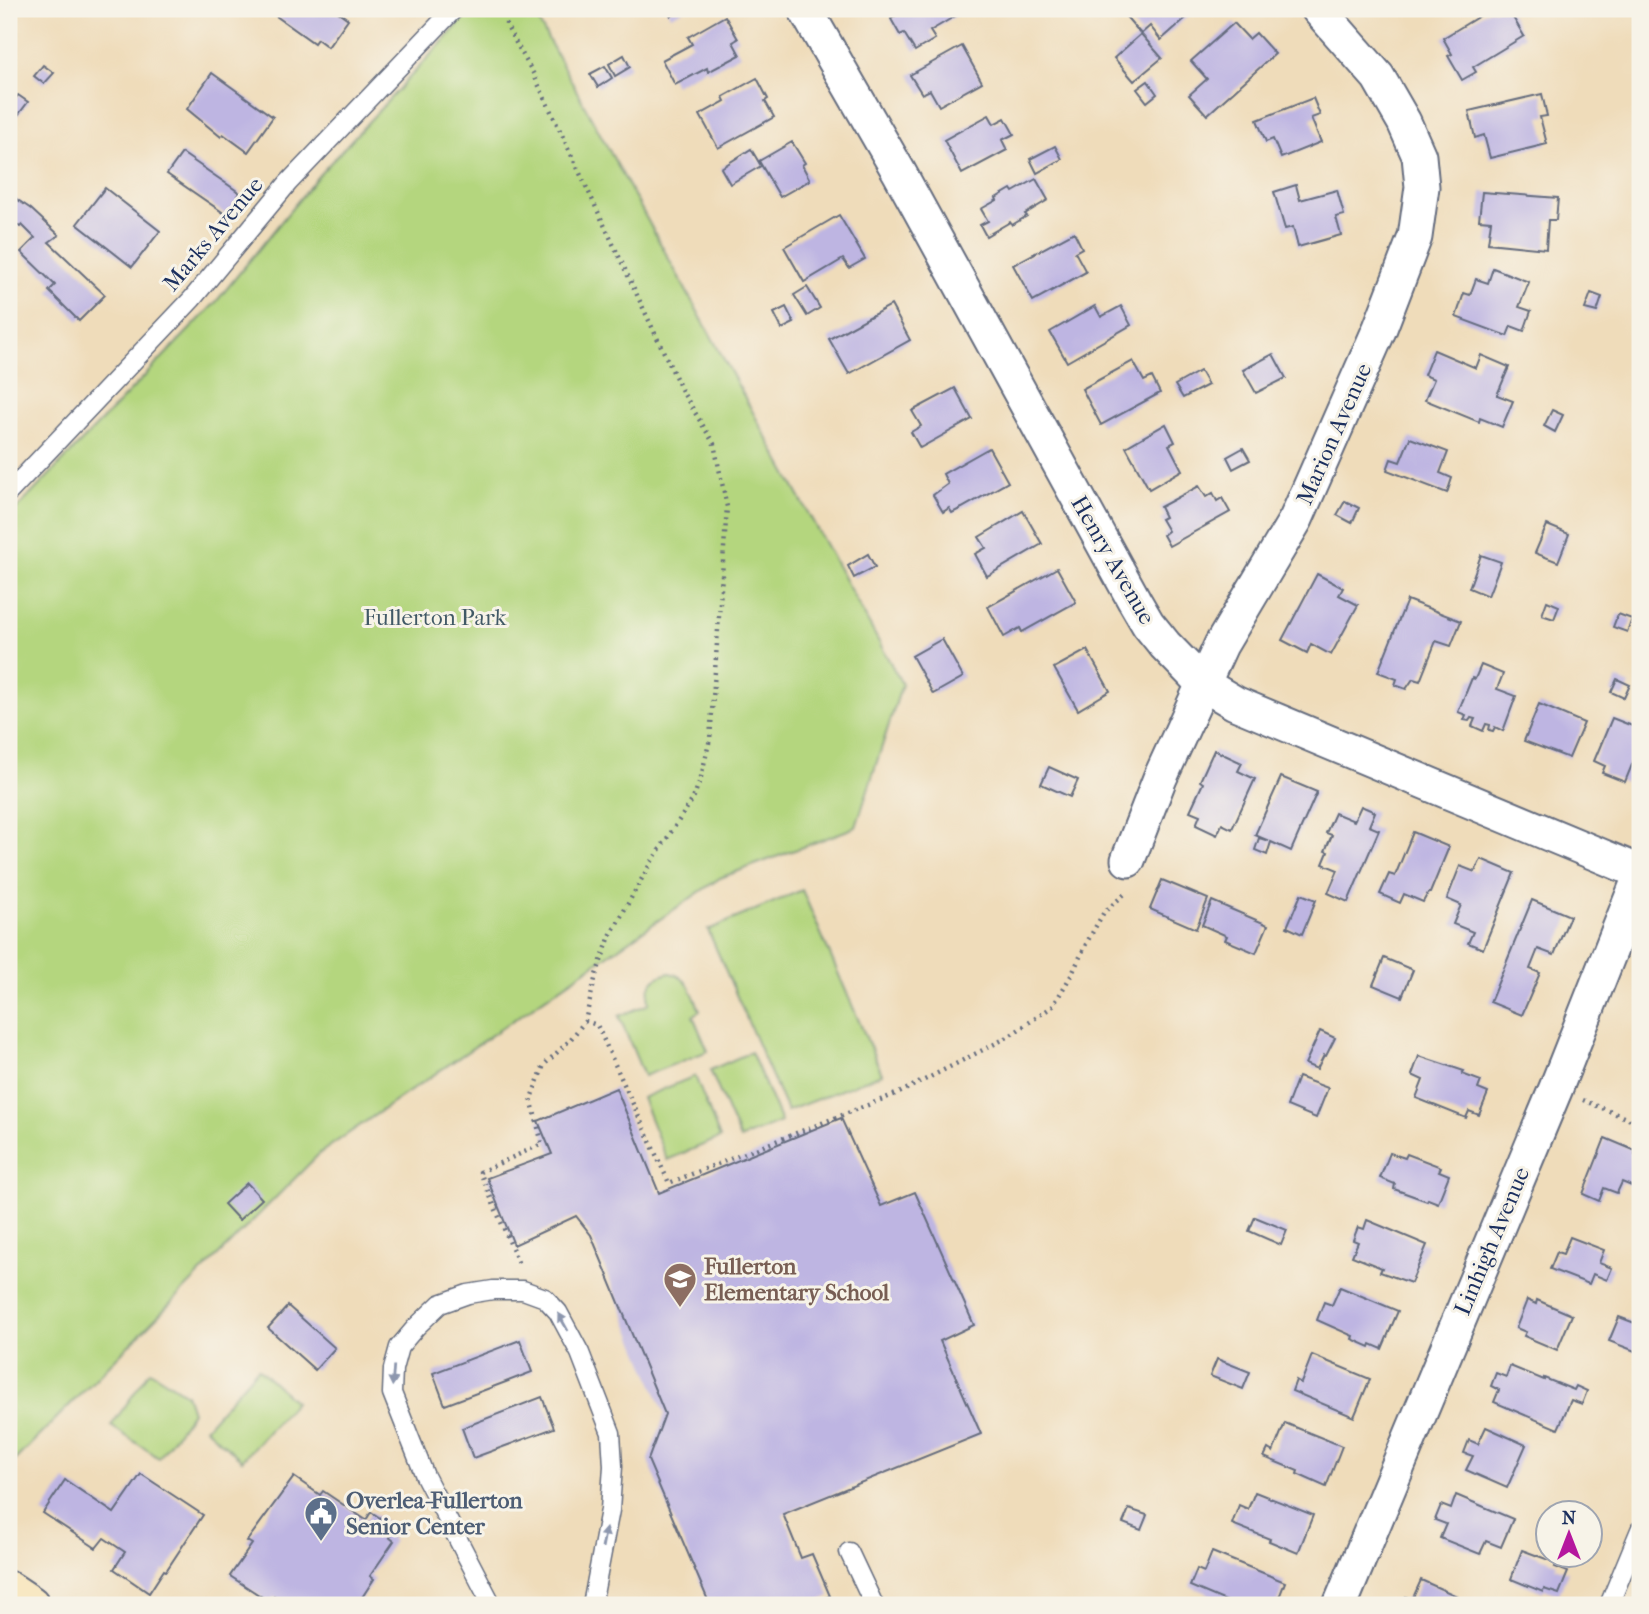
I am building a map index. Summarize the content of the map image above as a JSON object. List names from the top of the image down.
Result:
{
  "streets": {
    "street": ["Marion Avenue", "Henry Avenue", "Linhigh Avenue"],
    "lane": ["Marks Avenue"]
  },
  "crossings": [
    ["Marion Avenue", "Henry Avenue"],
    ["Henry Avenue", "Linhigh Avenue"]
  ],
  "parks": ["Fullerton Park"],
  "places": {
    "school or university": ["Fullerton Elementary School"],
    "public building": ["Overlea-Fullerton Senior Center"]
  },
  "north": "top"
}
